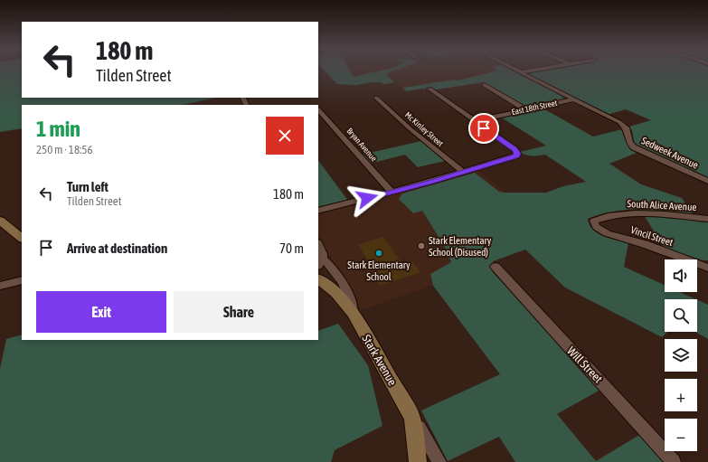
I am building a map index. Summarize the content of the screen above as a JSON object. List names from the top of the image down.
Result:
{
  "streets": {
    "main road": ["Stark Avenue"],
    "street": [
      "East 18th Street",
      "Mc Kinley Street",
      "Bryan Avenue",
      "Sedweek Avenue",
      "South Alice Avenue",
      "Vincil Street",
      "Will Street"
    ]
  },
  "crossings": [
    ["East 18th Street", "Sedweek Avenue"],
    ["South Alice Avenue", "Vincil Street"]
  ],
  "places": ["Stark Elementary School (Disused)", "Stark Elementary School"],
  "page": {
    "turn": ["180 m", "Tilden Street"],
    "heading": ["1 min", "250 m · 18:56"],
    "list": [
      {
        "name": "Turn left",
        "note": "Tilden Street",
        "value": "180 m"
      },
      {
        "name": "Arrive at destination",
        "value": "70 m"
      }
    ],
    "map_buttons": ["+", "−"],
    "buttons": ["Exit", "Share"]
  }
}
